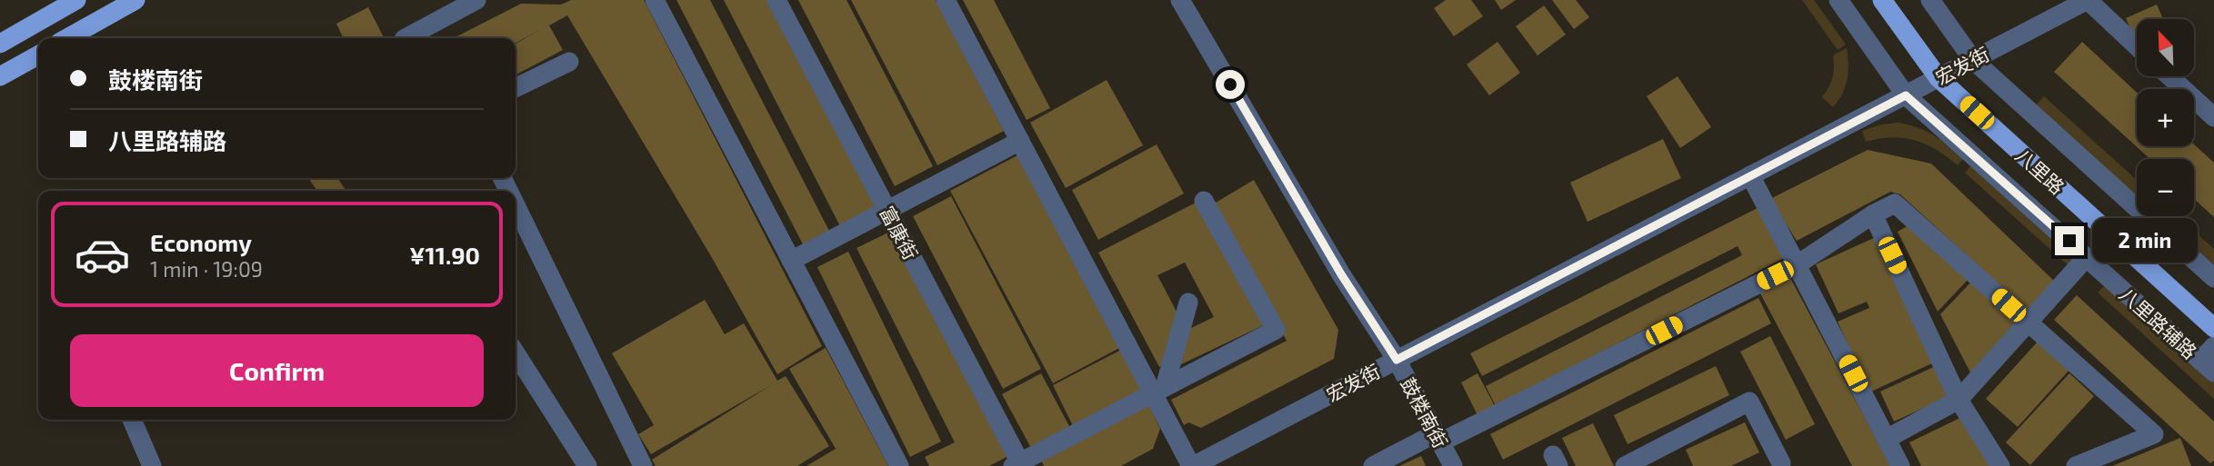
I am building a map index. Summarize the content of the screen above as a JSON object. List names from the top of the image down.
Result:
{
  "streets": {
    "main road": ["八里路"],
    "street": [
      "宏发街",
      "富康街",
      "八里路辅路",
      "鼓楼南街"
    ]
  },
  "crossings": [
    ["宏发街", "八里路"],
    ["宏发街", "八里路辅路"],
    ["宏发街", "鼓楼南街"]
  ],
  "north": "top left",
  "page": {
    "map_buttons": ["+", "−"],
    "banner": ["鼓楼南街", "八里路辅路"],
    "list": [
      {
        "name": "Economy",
        "note": "1 min · 19:09",
        "value": "¥11.90"
      }
    ],
    "bubble": "2 min",
    "buttons": "Confirm"
  }
}
